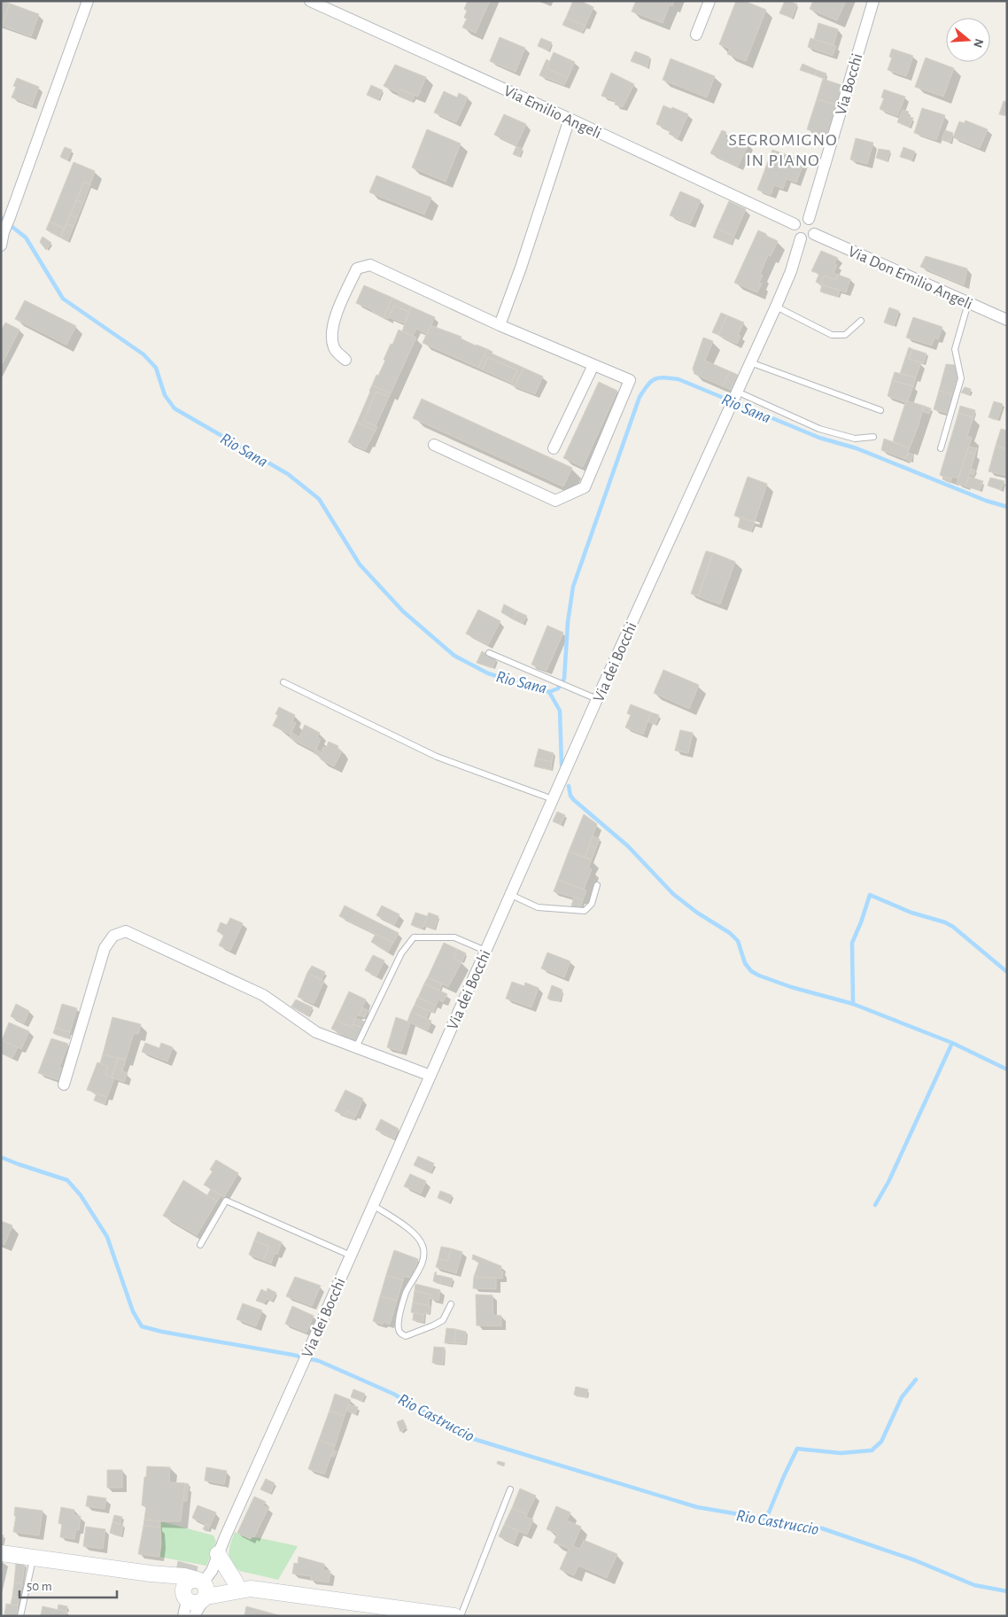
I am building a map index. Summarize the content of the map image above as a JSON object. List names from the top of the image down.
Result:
{
  "streets": {
    "street": [
      "Via Bocchi",
      "Via Emilio Angeli",
      "Via Don Emilio Angeli",
      "Via dei Bocchi"
    ]
  },
  "crossings": [
    ["Via Bocchi", "Via Emilio Angeli"],
    ["Via Bocchi", "Via Don Emilio Angeli"],
    ["Via Emilio Angeli", "Via Don Emilio Angeli"]
  ],
  "districts": ["SEGROMIGNO IN PIANO"],
  "water": ["Rio Sana", "Rio Castruccio"],
  "scale_bar": "50 m",
  "north": "right"
}
